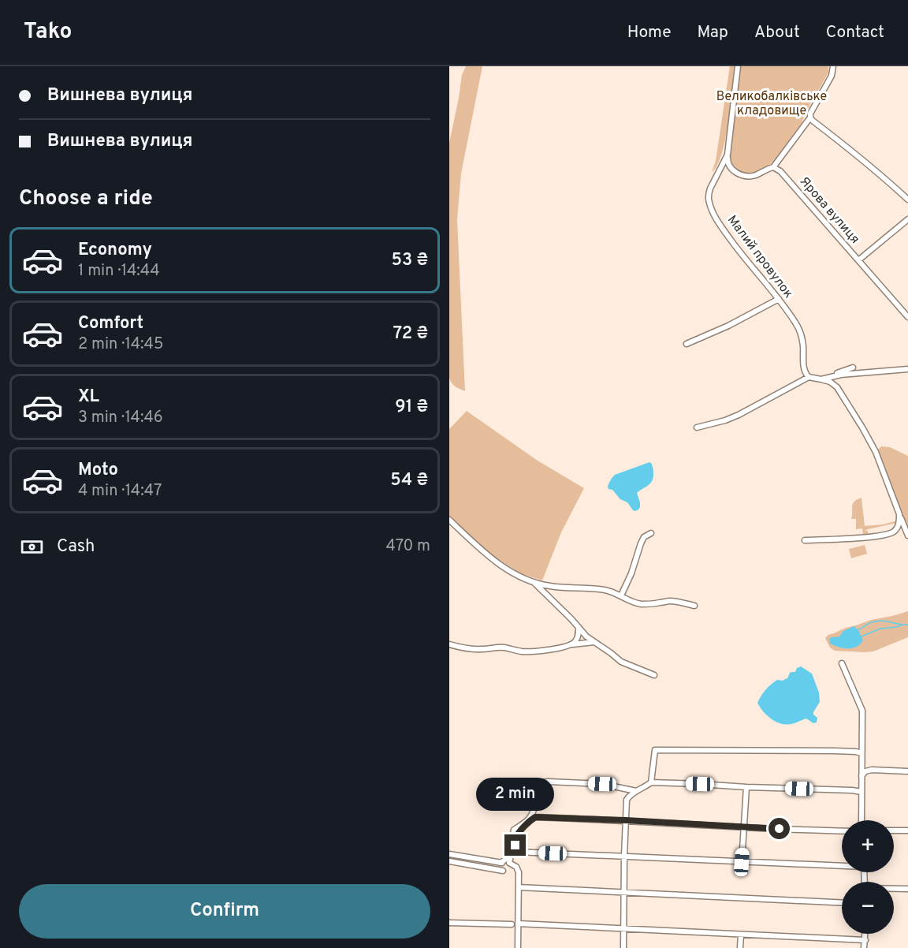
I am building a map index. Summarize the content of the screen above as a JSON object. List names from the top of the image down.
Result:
{
  "streets": {
    "street": ["Ярова вулиця", "Малий провулок"]
  },
  "parks": ["Великобалківське кладовище"],
  "page": {
    "header": "Tako",
    "nav": [
      "Home",
      "Map",
      "About",
      "Contact"
    ],
    "banner": ["Вишнева вулиця", "Вишнева вулиця"],
    "heading": "Choose a ride",
    "list": [
      {
        "name": "Economy",
        "note": "1 min · 14:44",
        "value": "53 ₴"
      },
      {
        "name": "Comfort",
        "note": "2 min · 14:45",
        "value": "72 ₴"
      },
      {
        "name": "XL",
        "note": "3 min · 14:46",
        "value": "91 ₴"
      },
      {
        "name": "Moto",
        "note": "4 min · 14:47",
        "value": "54 ₴"
      }
    ],
    "pay": ["Cash", "470 m"],
    "bubble": "2 min",
    "map_buttons": ["+", "−"],
    "buttons": "Confirm"
  }
}
